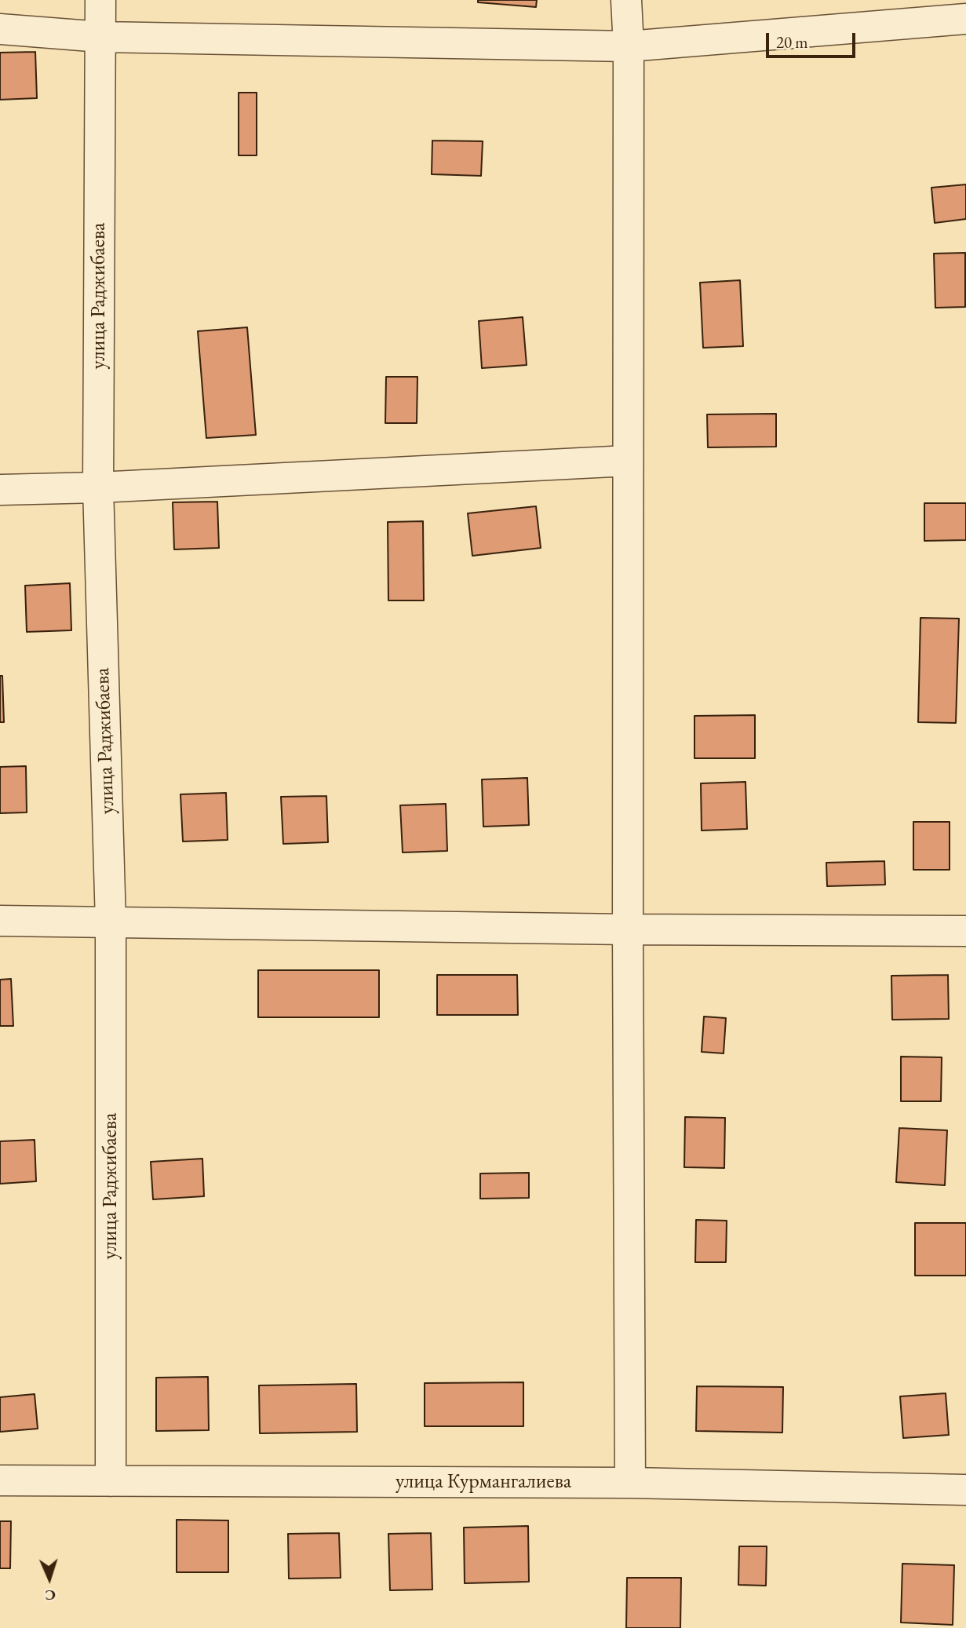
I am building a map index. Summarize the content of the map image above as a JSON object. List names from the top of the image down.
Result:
{
  "streets": {
    "street": ["улица Раджибаева", "улица Курмангалиева"]
  },
  "crossings": [
    ["улица Раджибаева", "улица Курмангалиева"]
  ],
  "scale_bar": "20 m",
  "north": "bottom"
}
